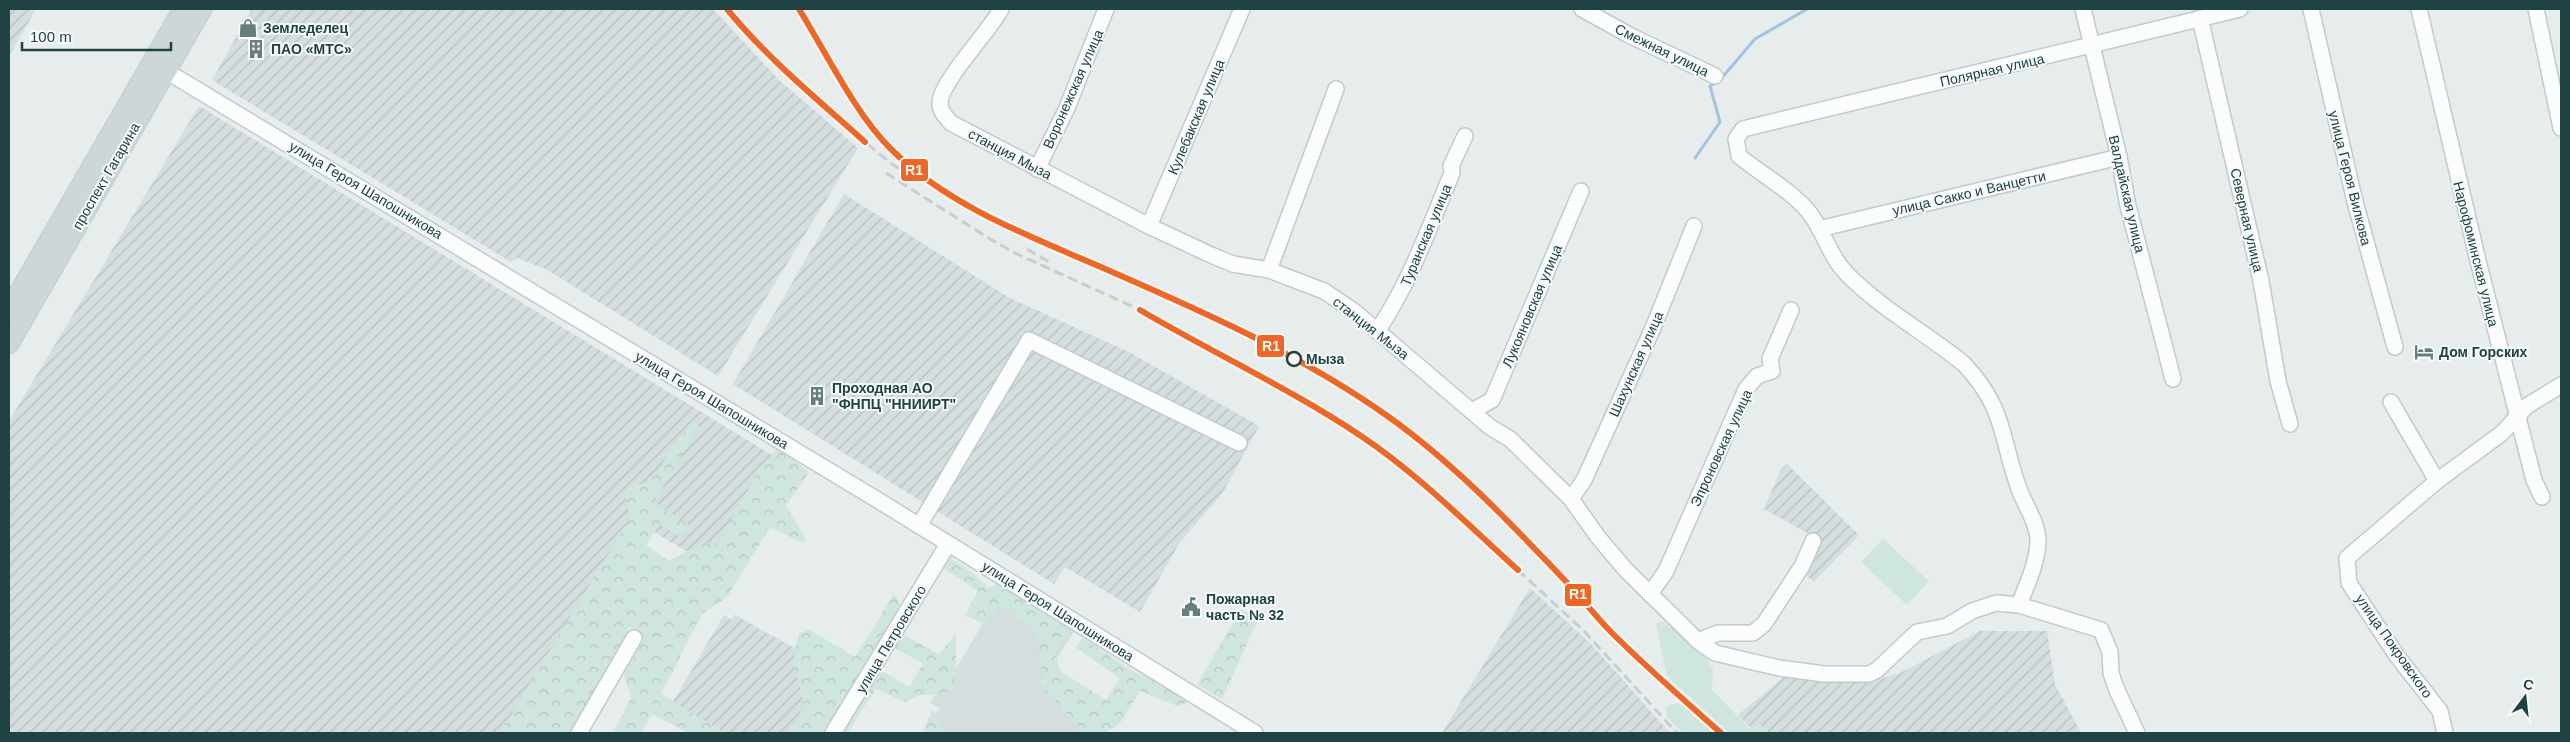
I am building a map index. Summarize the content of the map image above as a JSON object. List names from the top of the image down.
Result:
{
  "streets": {
    "main road": ["проспект Гагарина"],
    "street": [
      "Смежная улица",
      "Полярная улица",
      "Воронежская улица",
      "Кулебакская улица",
      "станция Мыза",
      "улица Героя Вилкова",
      "улица Героя Шапошникова",
      "улица Сакко и Ванцетти",
      "Валдайская улица",
      "Северная улица",
      "Туранская улица",
      "Нарофоминская улица",
      "Лукояновская улица",
      "Шахунская улица",
      "Эпроновская улица",
      "улица Петровского",
      "улица Покровского"
    ]
  },
  "crossings": [
    ["Полярная улица", "улица Сакко и Ванцетти"],
    ["Полярная улица", "Валдайская улица"],
    ["Полярная улица", "Северная улица"],
    ["Воронежская улица", "станция Мыза"],
    ["Кулебакская улица", "станция Мыза"],
    ["станция Мыза", "Туранская улица"],
    ["станция Мыза", "Лукояновская улица"],
    ["станция Мыза", "Шахунская улица"],
    ["станция Мыза", "Эпроновская улица"],
    ["проспект Гагарина", "улица Героя Шапошникова"],
    ["улица Героя Шапошникова", "улица Петровского"],
    ["улица Сакко и Ванцетти", "Валдайская улица"]
  ],
  "places": {
    "shop": ["Земледелец"],
    "building": ["ПАО «МТС»", "Проходная АО \"ФНПЦ \"ННИИРТ\""],
    "hotel": ["Дом Горских"],
    "other": ["Мыза"],
    "public building": ["Пожарная часть № 32"]
  },
  "lines": ["transit line R1"],
  "scale_bar": "100 m",
  "north": "top"
}
